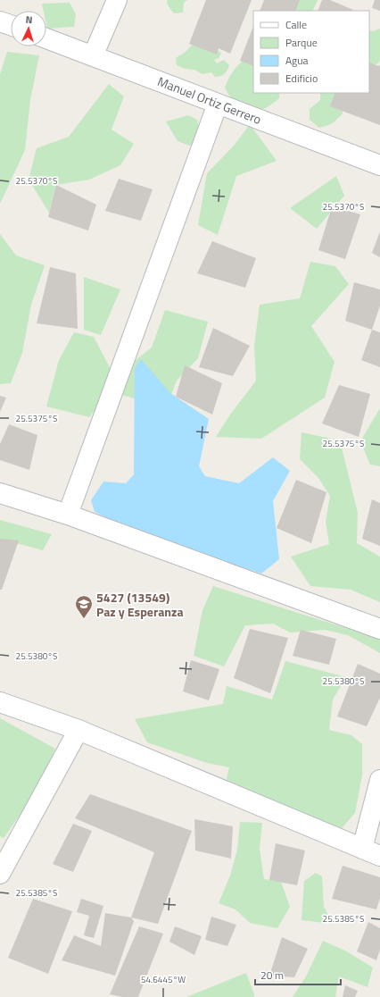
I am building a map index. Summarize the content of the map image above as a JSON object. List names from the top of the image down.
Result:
{
  "streets": {
    "street": ["Manuel Ortiz Gerrero"]
  },
  "places": {
    "school or university": ["5427 (13549) Paz y Esperanza"]
  },
  "legend": [
    "Calle",
    "Parque",
    "Agua",
    "Edificio"
  ],
  "scale_bar": "20 m",
  "north": "top",
  "coordinates": [
    "25.5370°S",
    "25.5375°S",
    "25.5380°S",
    "25.5385°S",
    "54.6445°W"
  ]
}
